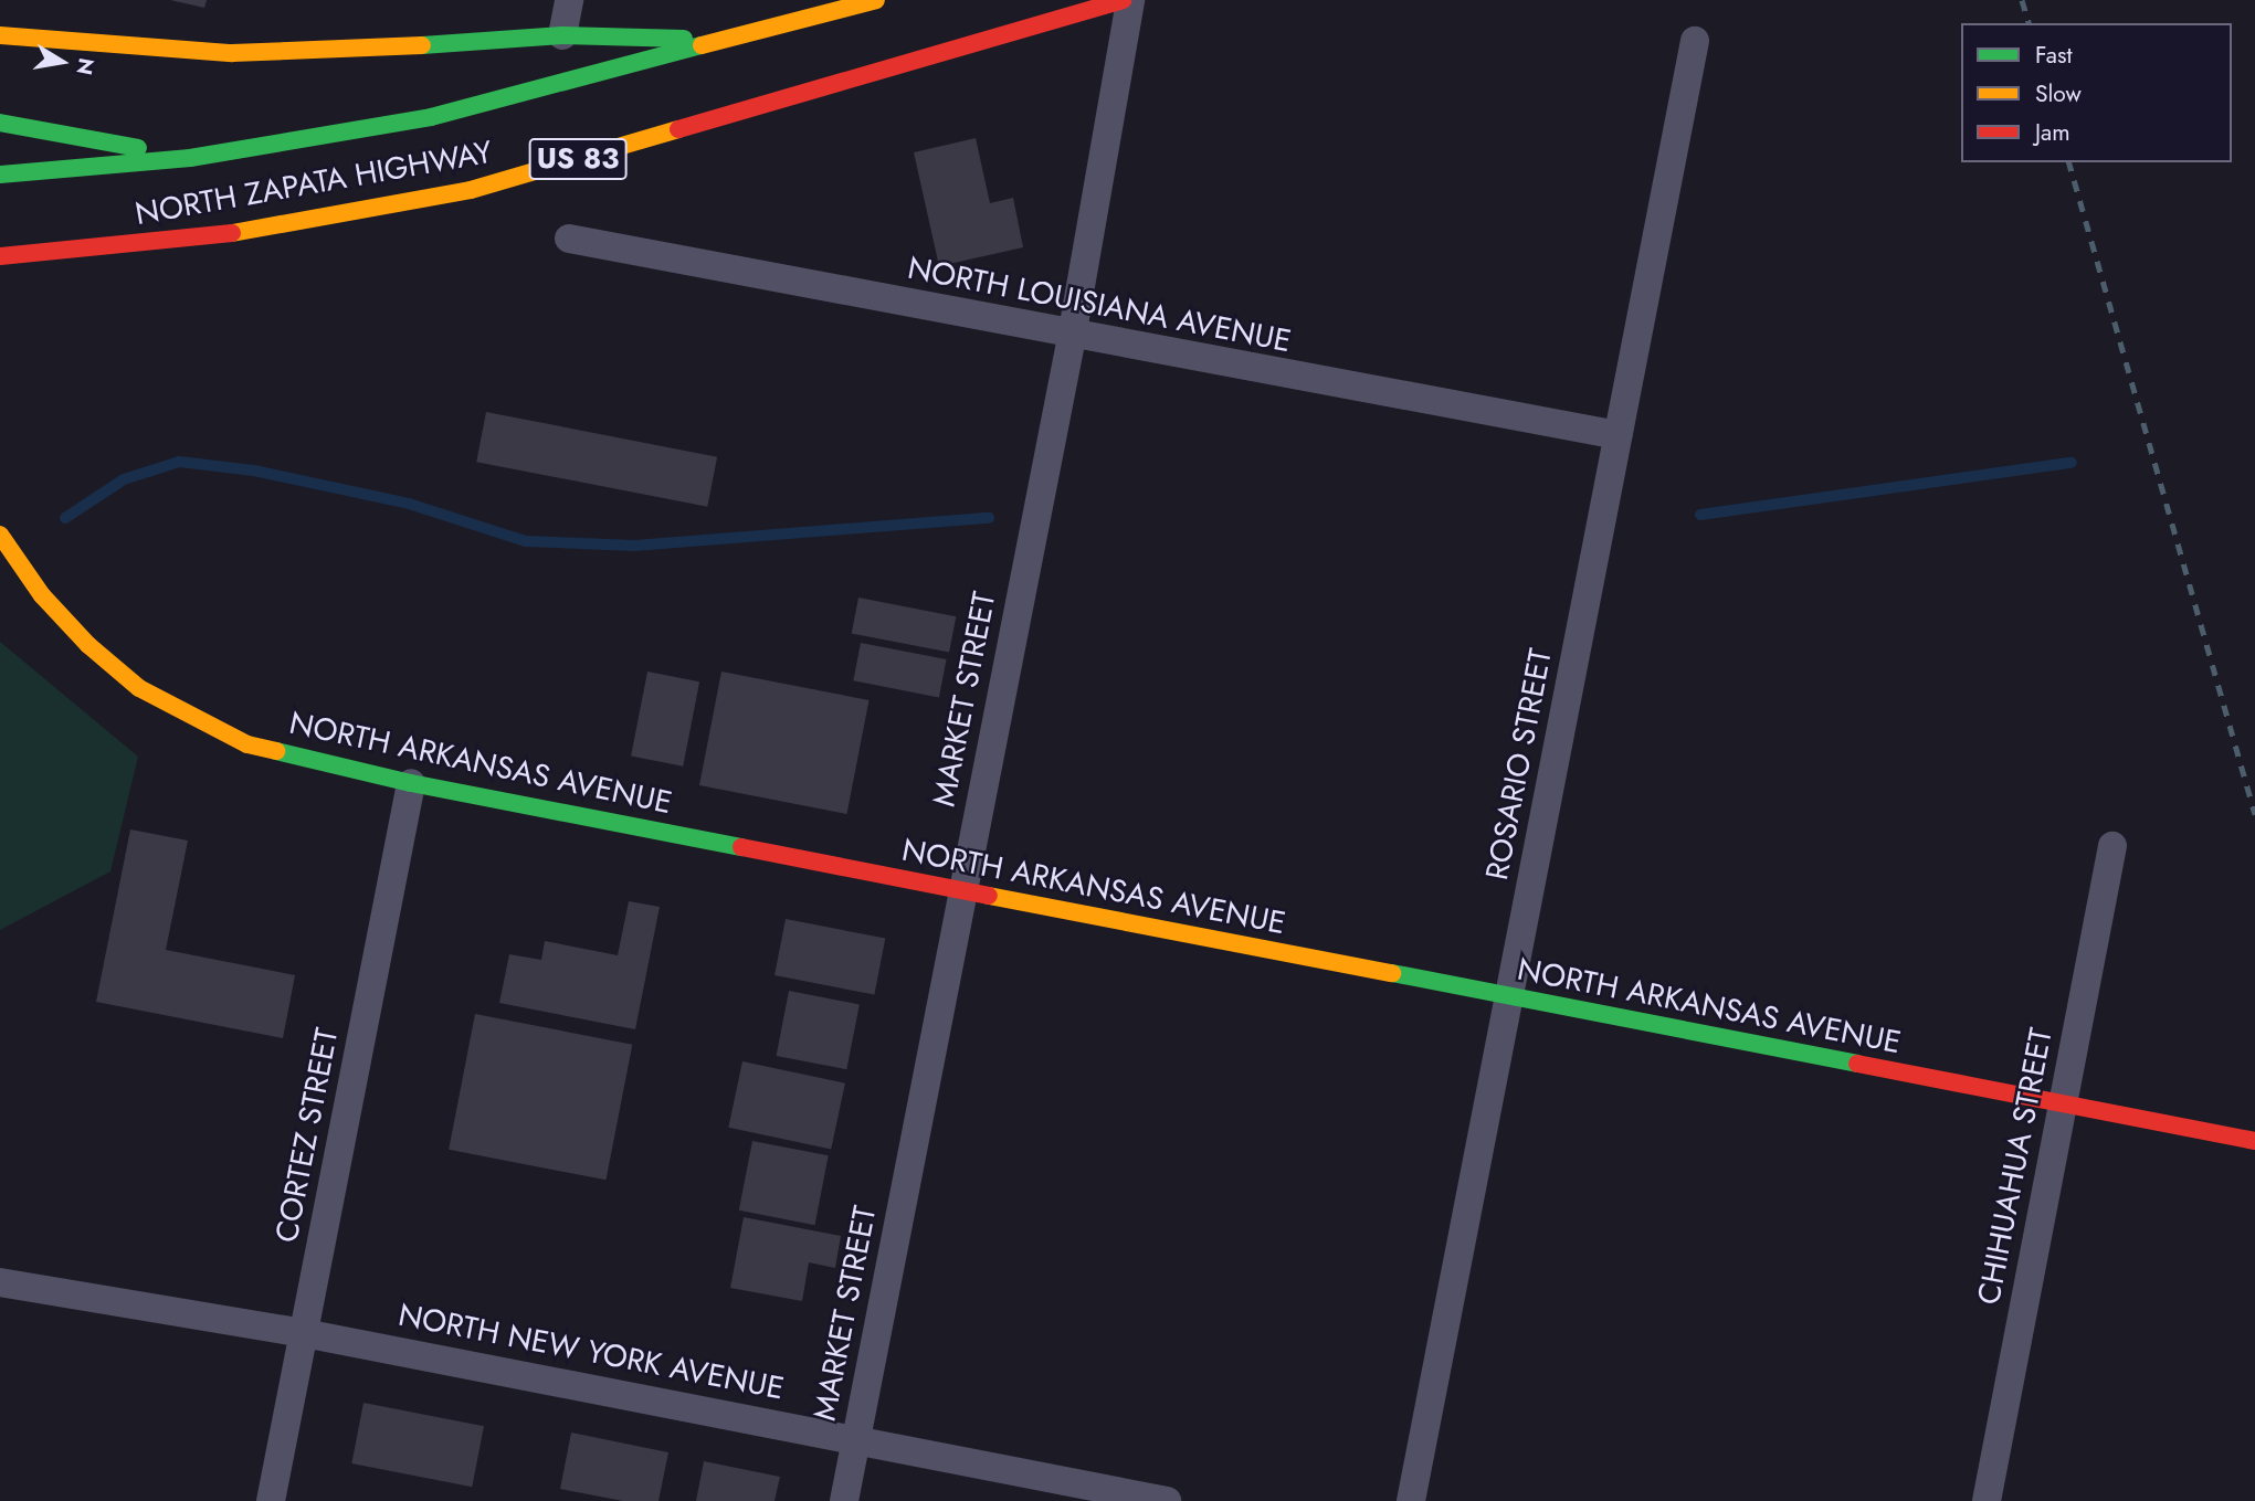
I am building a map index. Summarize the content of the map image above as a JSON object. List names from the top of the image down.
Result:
{
  "streets": {
    "main road": ["US 83", "NORTH ZAPATA HIGHWAY", "NORTH ARKANSAS AVENUE"],
    "street": [
      "NORTH LOUISIANA AVENUE",
      "MARKET STREET",
      "ROSARIO STREET",
      "CORTEZ STREET",
      "CHIHUAHUA STREET",
      "NORTH NEW YORK AVENUE"
    ]
  },
  "crossings": [
    ["NORTH LOUISIANA AVENUE", "MARKET STREET"],
    ["NORTH LOUISIANA AVENUE", "ROSARIO STREET"],
    ["MARKET STREET", "NORTH ARKANSAS AVENUE"],
    ["MARKET STREET", "NORTH NEW YORK AVENUE"],
    ["NORTH ARKANSAS AVENUE", "ROSARIO STREET"],
    ["NORTH ARKANSAS AVENUE", "CORTEZ STREET"],
    ["NORTH ARKANSAS AVENUE", "CHIHUAHUA STREET"],
    ["CORTEZ STREET", "NORTH NEW YORK AVENUE"]
  ],
  "legend": ["Fast", "Slow", "Jam"],
  "north": "right"
}
